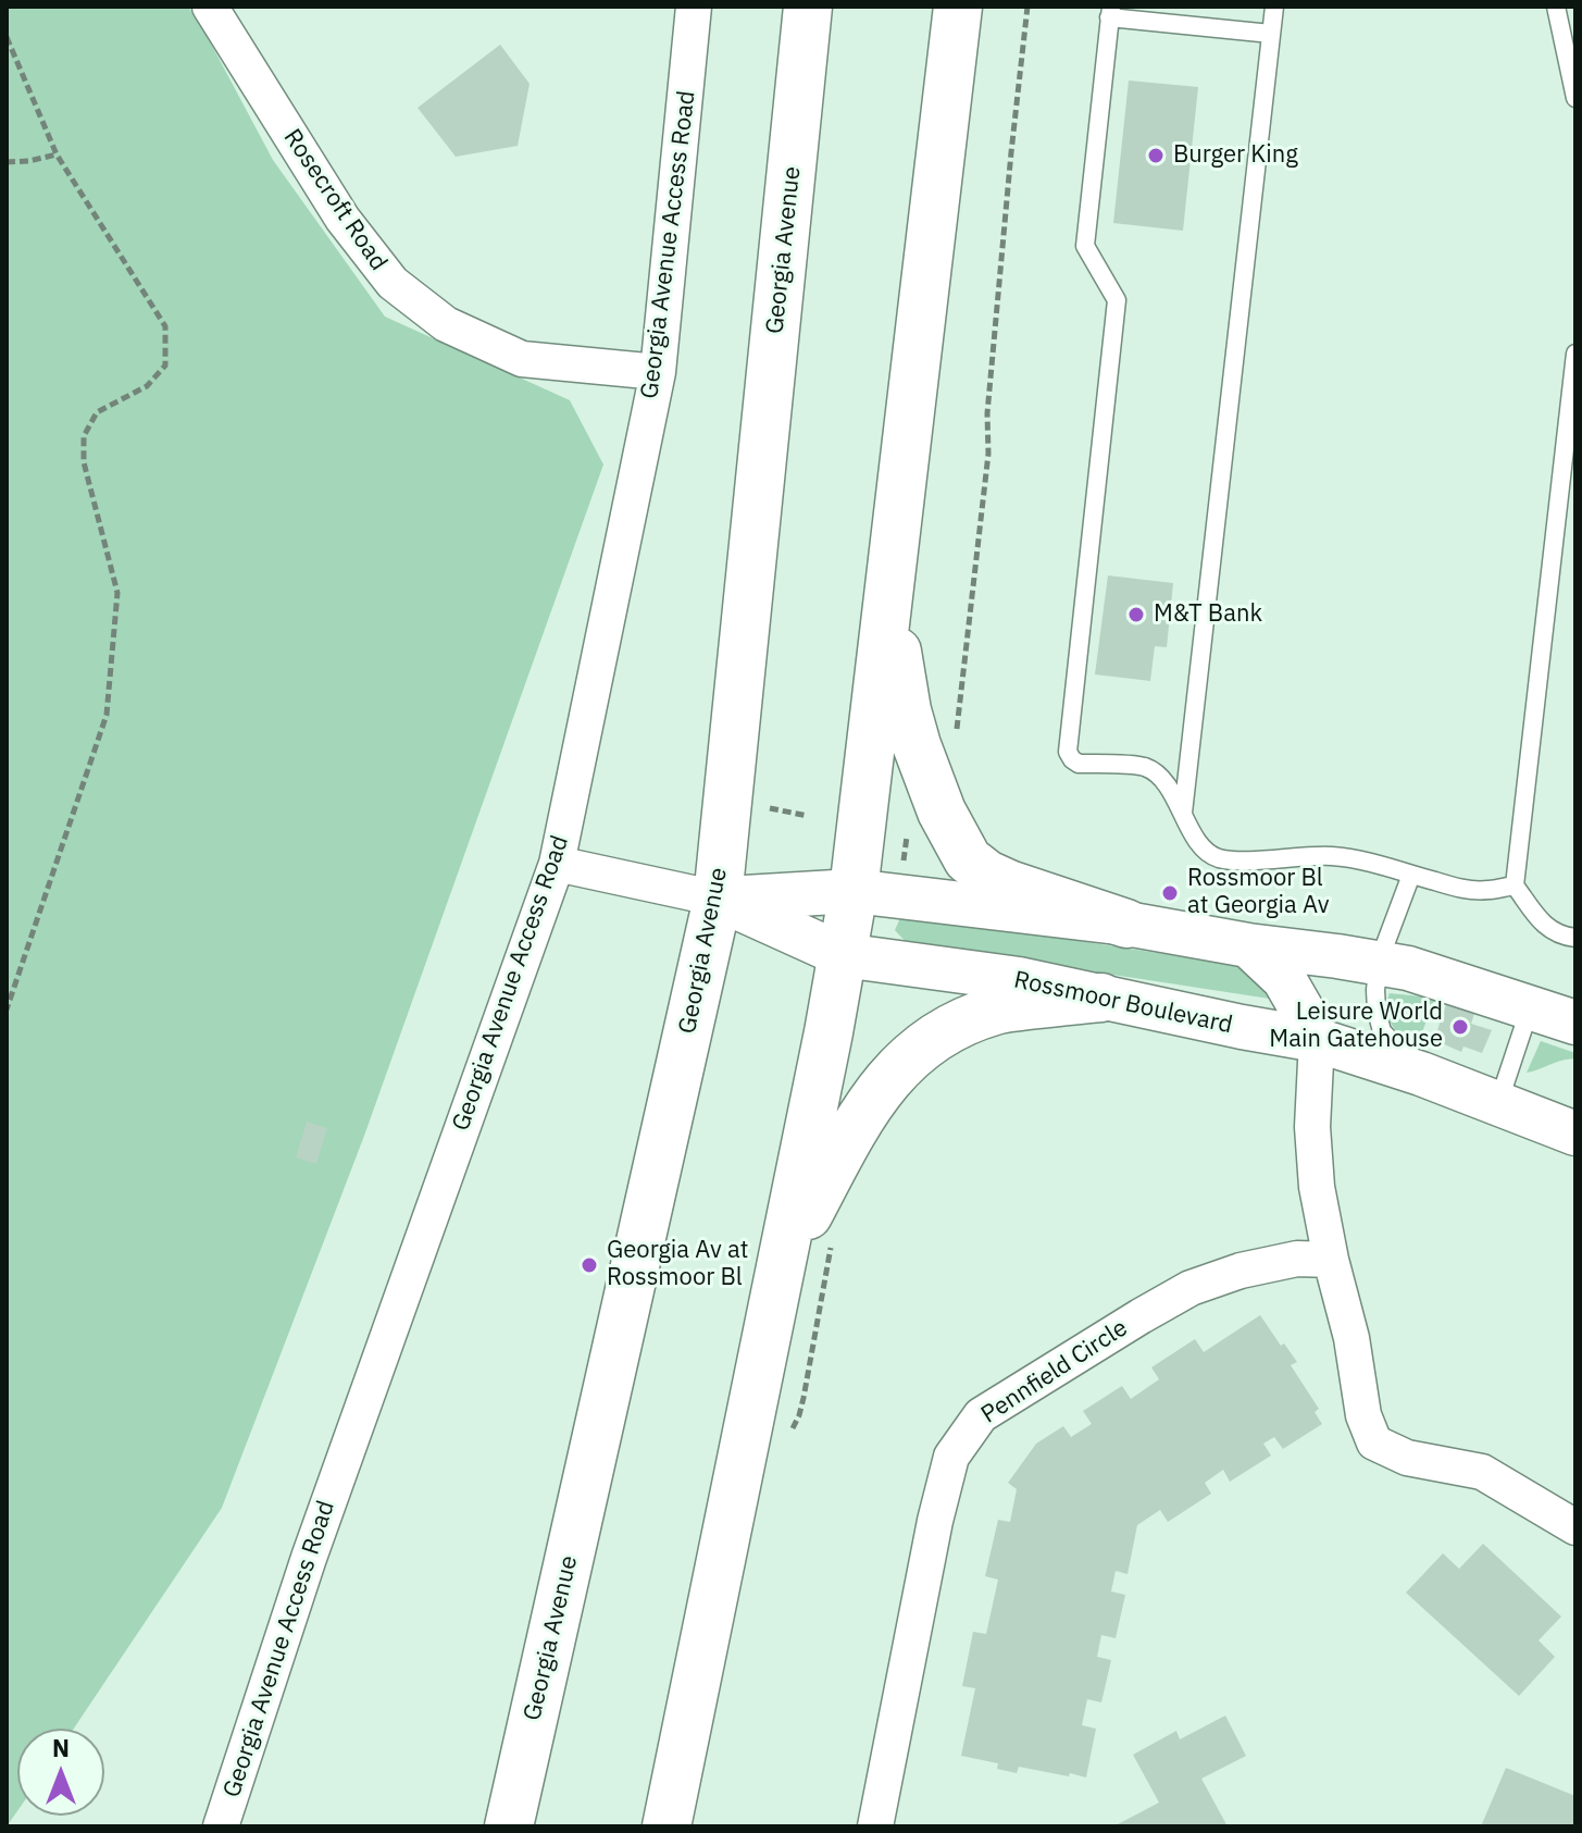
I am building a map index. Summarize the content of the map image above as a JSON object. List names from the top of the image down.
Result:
{
  "streets": {
    "main road": ["Georgia Avenue"],
    "street": [
      "Rosecroft Road",
      "Georgia Avenue Access Road",
      "Rossmoor Boulevard",
      "Pennfield Circle"
    ]
  },
  "crossings": [
    ["Rosecroft Road", "Georgia Avenue Access Road"],
    ["Georgia Avenue Access Road", "Rossmoor Boulevard"],
    ["Georgia Avenue", "Rossmoor Boulevard"]
  ],
  "places": [
    "Burger King",
    "M&T Bank",
    "Rossmoor Bl at Georgia Av",
    "Leisure World Main Gatehouse",
    "Georgia Av at Rossmoor Bl"
  ],
  "north": "top"
}
